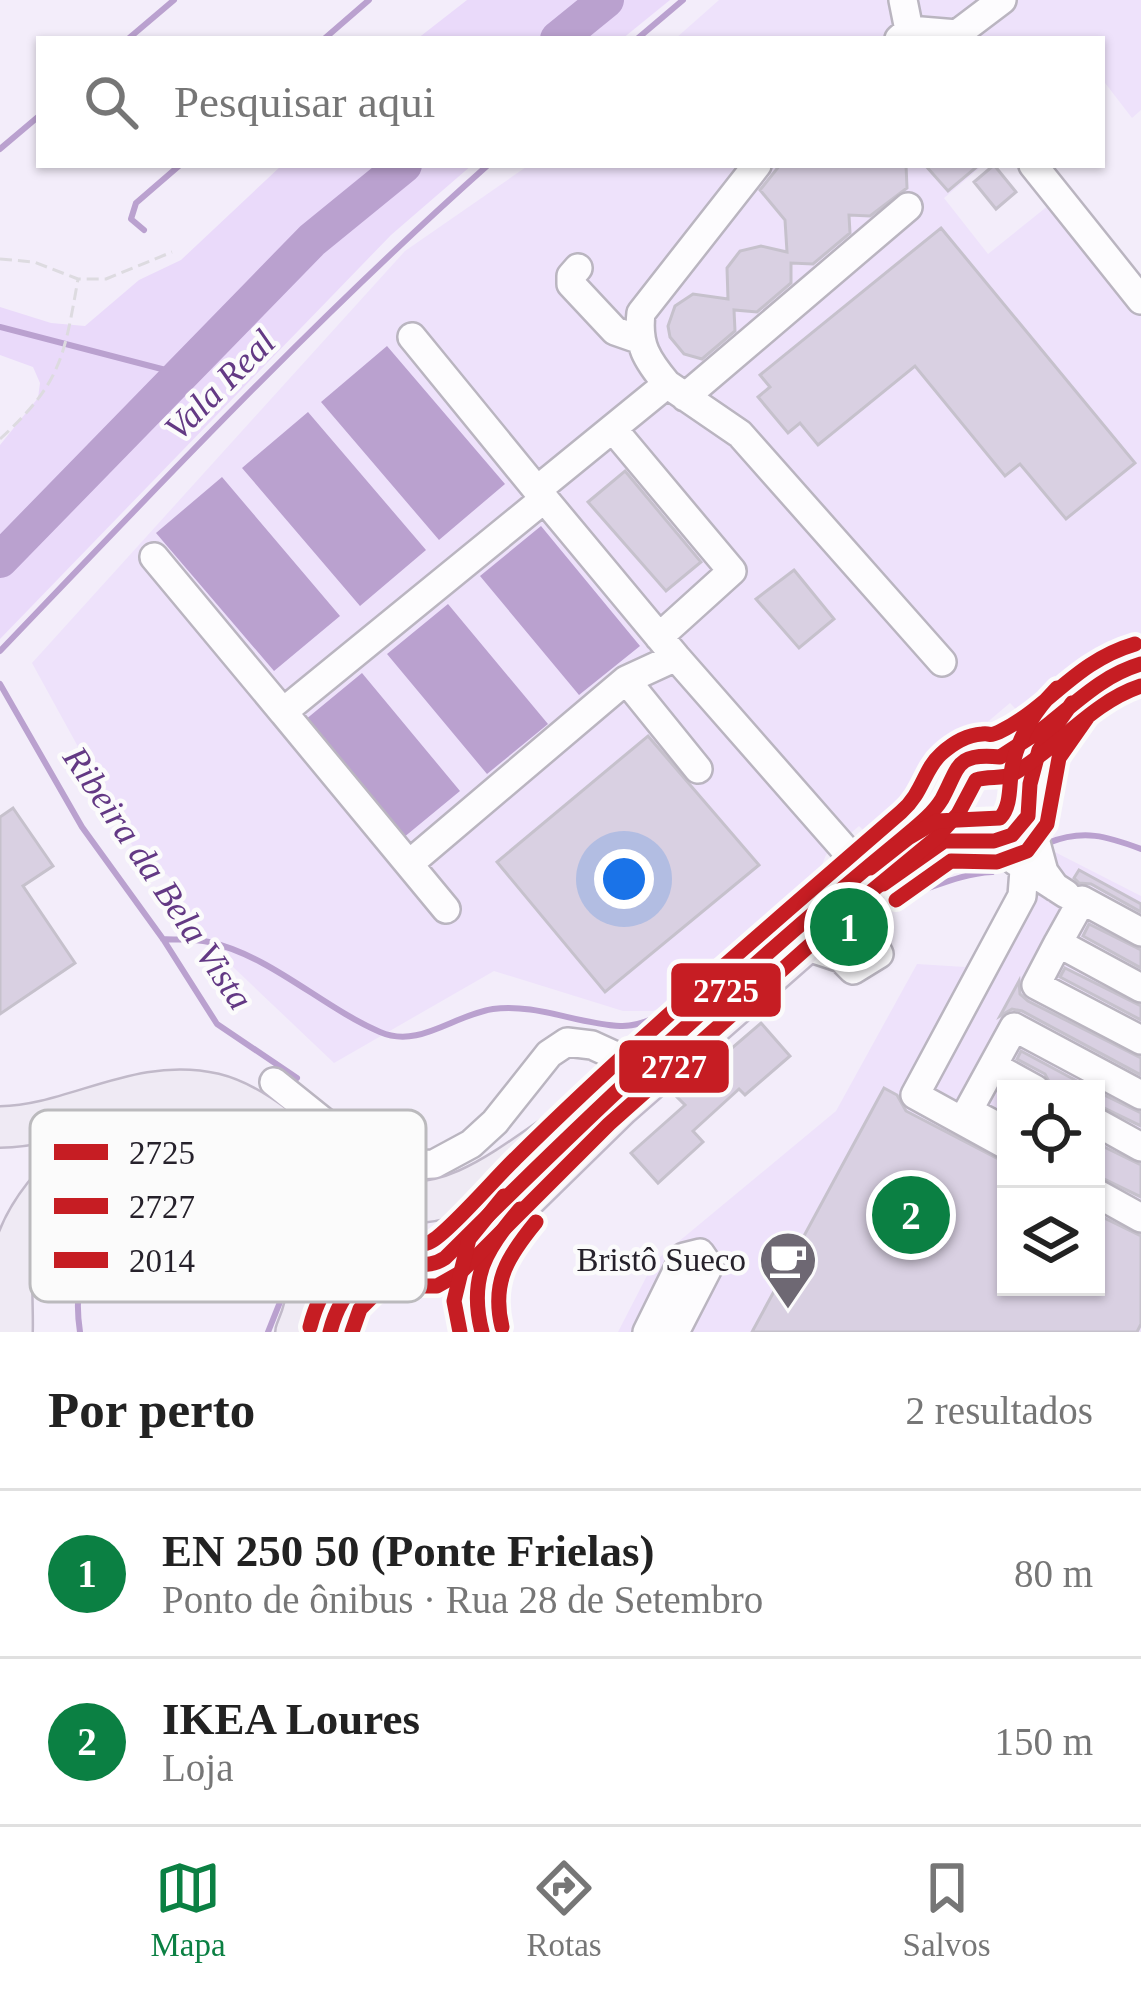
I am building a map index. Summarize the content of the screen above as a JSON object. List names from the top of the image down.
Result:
{
  "water": ["Vala Real", "Ribeira da Bela Vista"],
  "places": {
    "cafe": ["Bristô Sueco"]
  },
  "lines": ["transit line 2014", "transit line 2725", "transit line 2727"],
  "legend": ["2725", "2727", "2014"],
  "page": {
    "search": "Pesquisar aqui",
    "pins": ["1", "2"],
    "heading": ["Por perto", "2 resultados"],
    "list": [
      {
        "mark": "1",
        "name": "EN 250 50 (Ponte Frielas)",
        "note": "Ponto de ônibus · Rua 28 de Setembro",
        "value": "80 m"
      },
      {
        "mark": "2",
        "name": "IKEA Loures",
        "note": "Loja",
        "value": "150 m"
      }
    ],
    "nav": ["Mapa", "Rotas", "Salvos"]
  }
}
